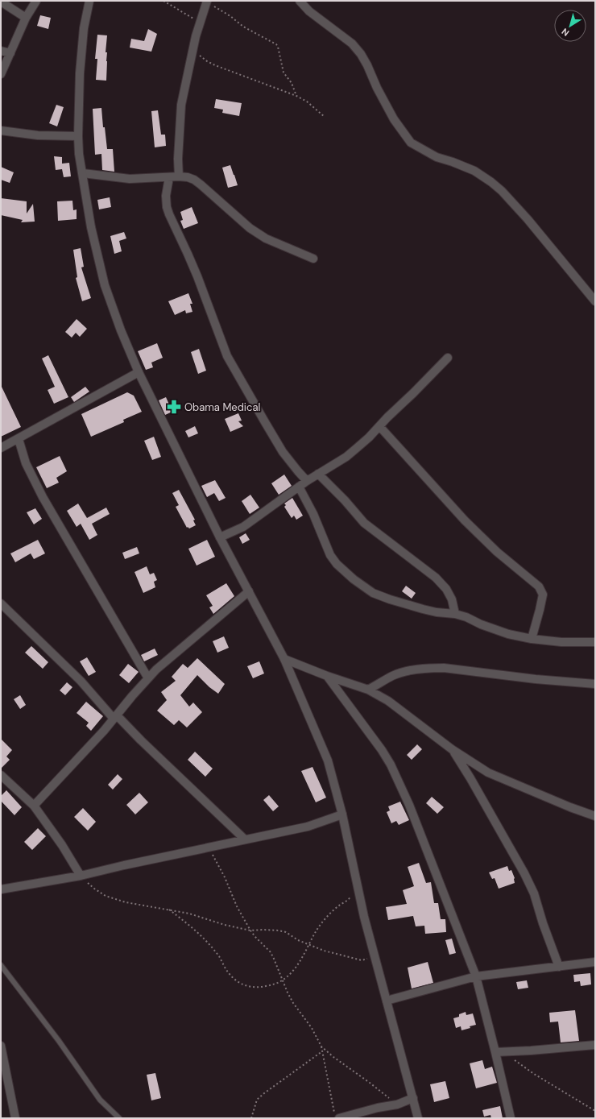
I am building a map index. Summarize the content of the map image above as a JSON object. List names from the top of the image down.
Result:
{
  "places": {
    "pharmacy": ["Obama Medical"]
  },
  "north": "bottom left"
}
